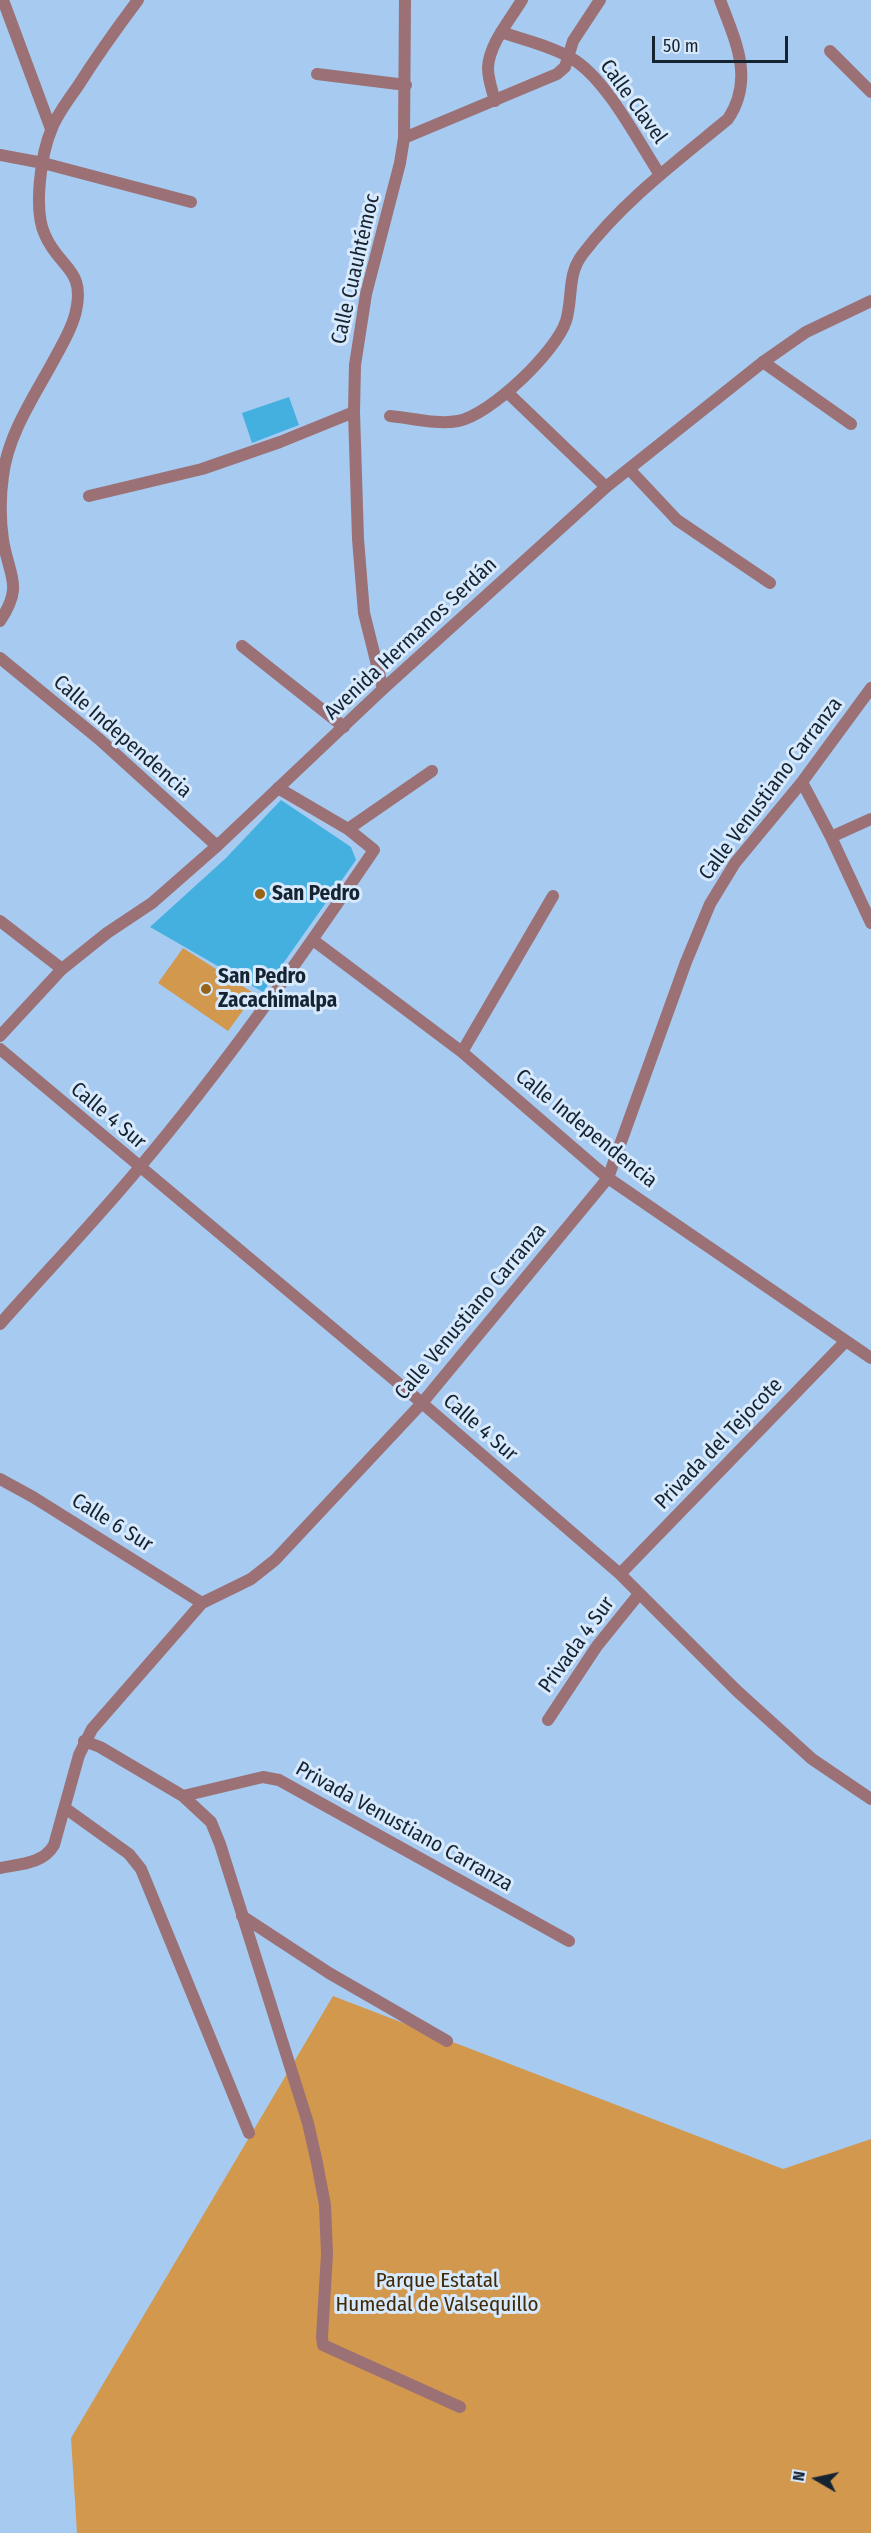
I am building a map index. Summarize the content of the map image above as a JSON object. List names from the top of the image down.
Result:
{
  "streets": {
    "street": [
      "Calle Clavel",
      "Calle Cuauhtémoc",
      "Avenida Hermanos Serdán",
      "Calle Independencia",
      "Calle Venustiano Carranza",
      "Calle 4 Sur",
      "Privada del Tejocote",
      "Calle 6 Sur",
      "Privada 4 Sur",
      "Privada Venustiano Carranza"
    ]
  },
  "crossings": [
    ["Calle Cuauhtémoc", "Avenida Hermanos Serdán"],
    ["Avenida Hermanos Serdán", "Calle Independencia"],
    ["Calle Independencia", "Calle Venustiano Carranza"],
    ["Calle Independencia", "Privada del Tejocote"],
    ["Calle Venustiano Carranza", "Calle 4 Sur"],
    ["Calle Venustiano Carranza", "Calle 6 Sur"],
    ["Calle 4 Sur", "Privada del Tejocote"],
    ["Calle 4 Sur", "Privada 4 Sur"]
  ],
  "parks": ["Parque Estatal Humedal de Valsequillo"],
  "places": ["San Pedro", "San Pedro Zacachimalpa"],
  "scale_bar": "50 m",
  "north": "left"
}
